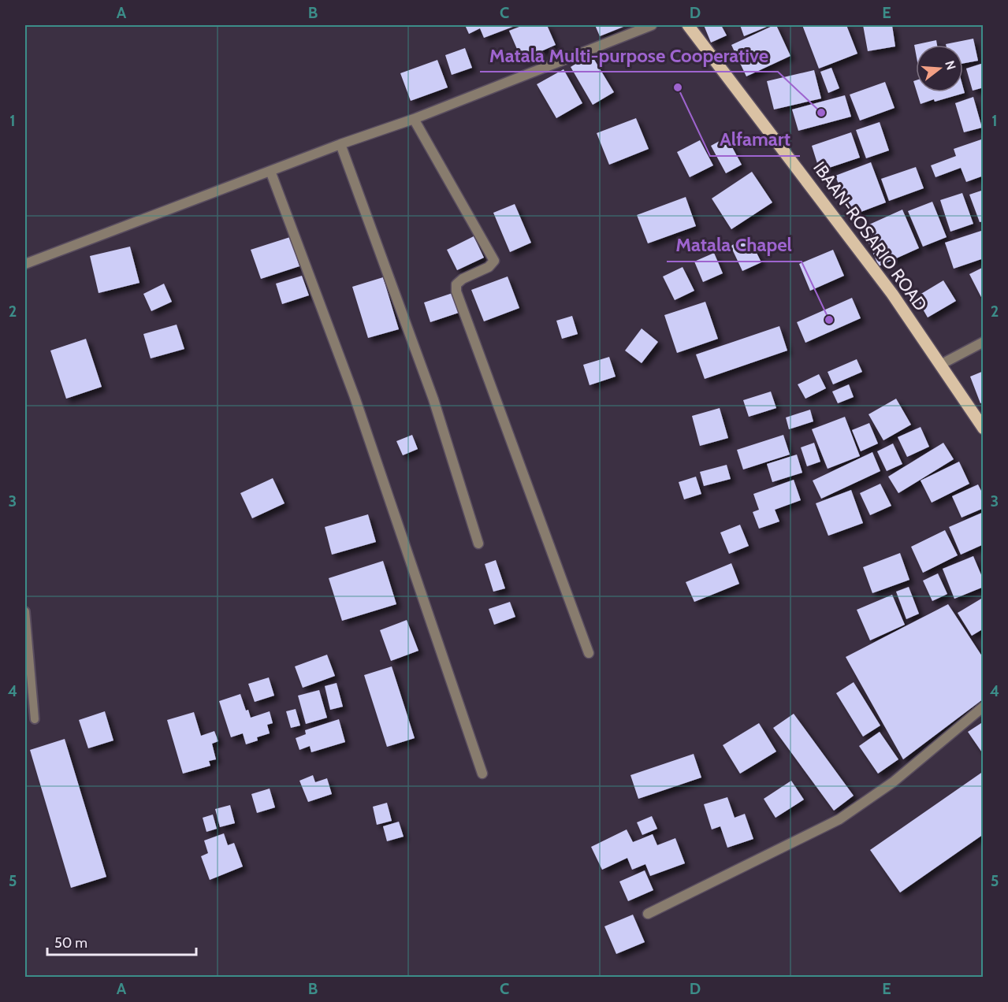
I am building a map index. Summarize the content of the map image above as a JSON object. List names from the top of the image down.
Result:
{
  "streets": {
    "main road": ["IBAAN-ROSARIO ROAD"]
  },
  "places": ["Alfamart", "Matala Multi-purpose Cooperative", "Matala Chapel"],
  "scale_bar": "50 m",
  "north": "right",
  "grid": {
    "columns": [
      "A",
      "B",
      "C",
      "D",
      "E"
    ],
    "rows": [
      "1",
      "2",
      "3",
      "4",
      "5"
    ]
  }
}
